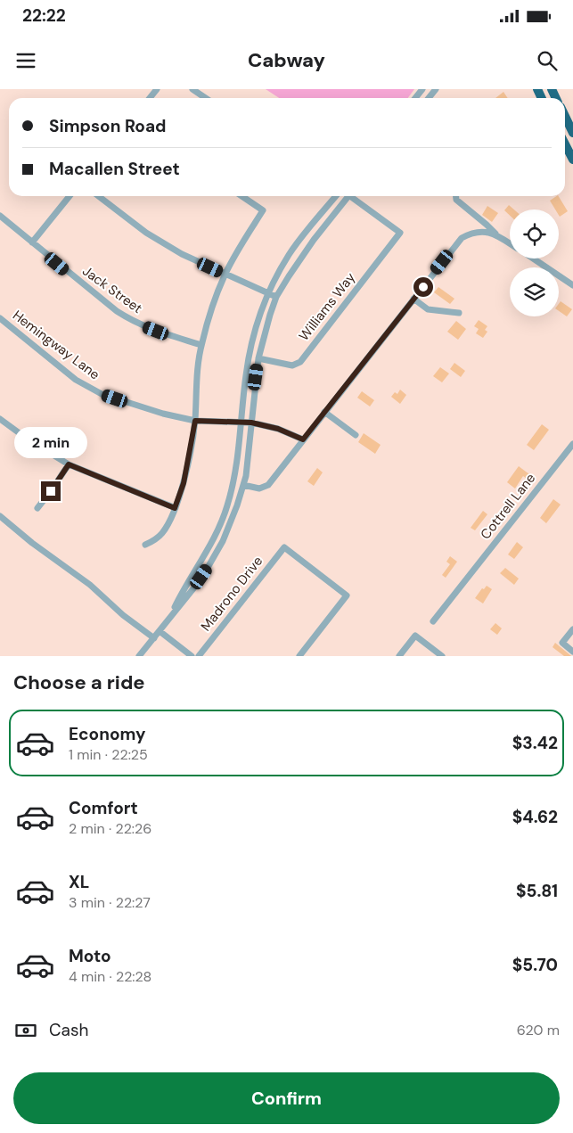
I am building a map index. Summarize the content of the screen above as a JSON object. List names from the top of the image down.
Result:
{
  "streets": {
    "street": [
      "Jack Street",
      "Williams Way",
      "Hemingway Lane",
      "Cottrell Lane",
      "Madrono Drive"
    ]
  },
  "page": {
    "status": "22:22",
    "header": "Cabway",
    "banner": ["Simpson Road", "Macallen Street"],
    "bubble": "2 min",
    "heading": "Choose a ride",
    "list": [
      {
        "name": "Economy",
        "note": "1 min · 22:25",
        "value": "$3.42"
      },
      {
        "name": "Comfort",
        "note": "2 min · 22:26",
        "value": "$4.62"
      },
      {
        "name": "XL",
        "note": "3 min · 22:27",
        "value": "$5.81"
      },
      {
        "name": "Moto",
        "note": "4 min · 22:28",
        "value": "$5.70"
      }
    ],
    "pay": ["Cash", "620 m"],
    "buttons": "Confirm"
  }
}
